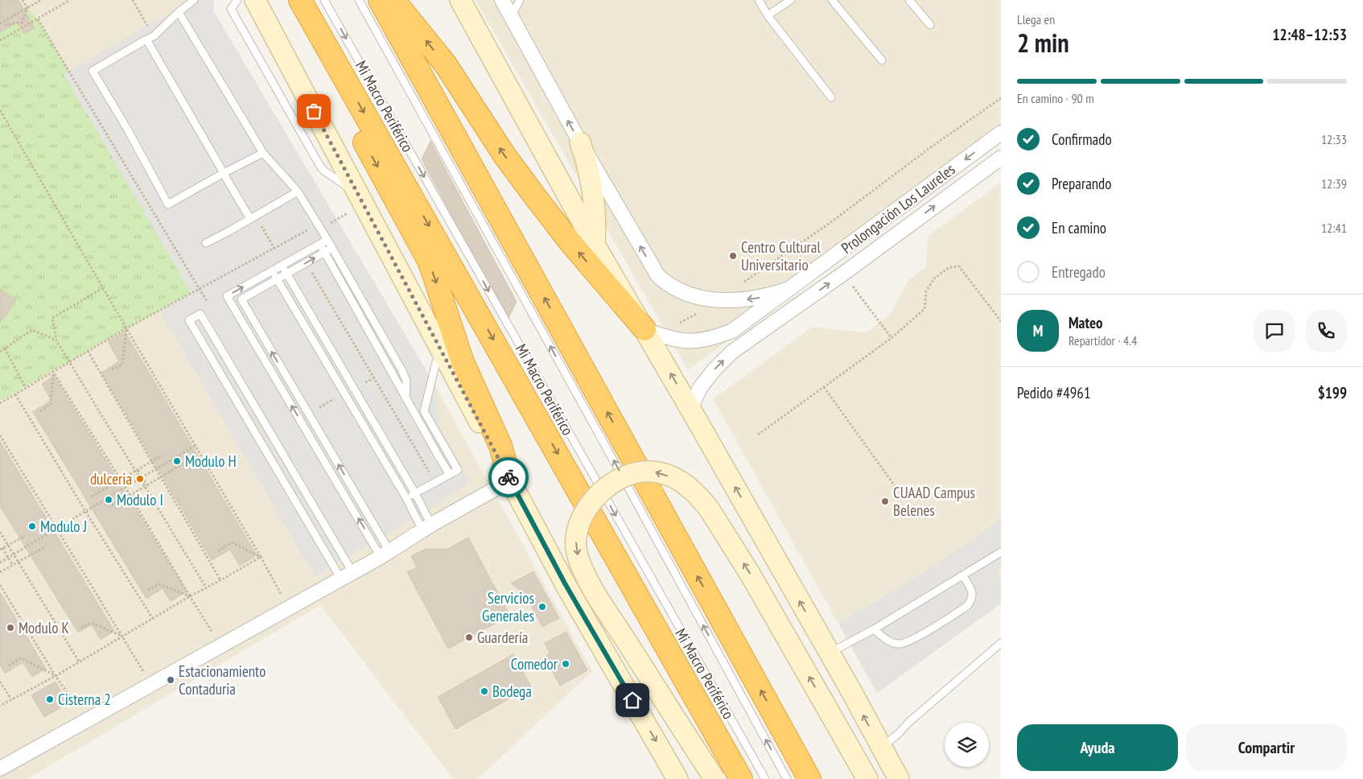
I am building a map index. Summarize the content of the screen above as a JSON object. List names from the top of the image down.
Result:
{
  "streets": {
    "street": ["Prolongación Los Laureles"],
    "lane": ["Mi Macro Periférico"]
  },
  "places": [
    "Centro Cultural Universitario",
    "Modulo H",
    "dulceria",
    "Modulo I",
    "CUAAD Campus Belenes",
    "Modulo J",
    "Servicios Generales",
    "Modulo K",
    "Guardería",
    "Comedor",
    "Estacionamiento Contaduria",
    "Bodega",
    "Cisterna 2"
  ],
  "page": {
    "heading": ["2 min", "Llega en", "12:48–12:53"],
    "panel": [
      "Mateo",
      "Repartidor · 4.4",
      "Pedido #4961",
      "$199"
    ],
    "bar": "En camino · 90 m",
    "list": [
      ["Confirmado", "12:33"],
      ["Preparando", "12:39"],
      ["En camino", "12:41"],
      "Entregado"
    ],
    "round": "M",
    "buttons": ["Ayuda", "Compartir"]
  }
}
